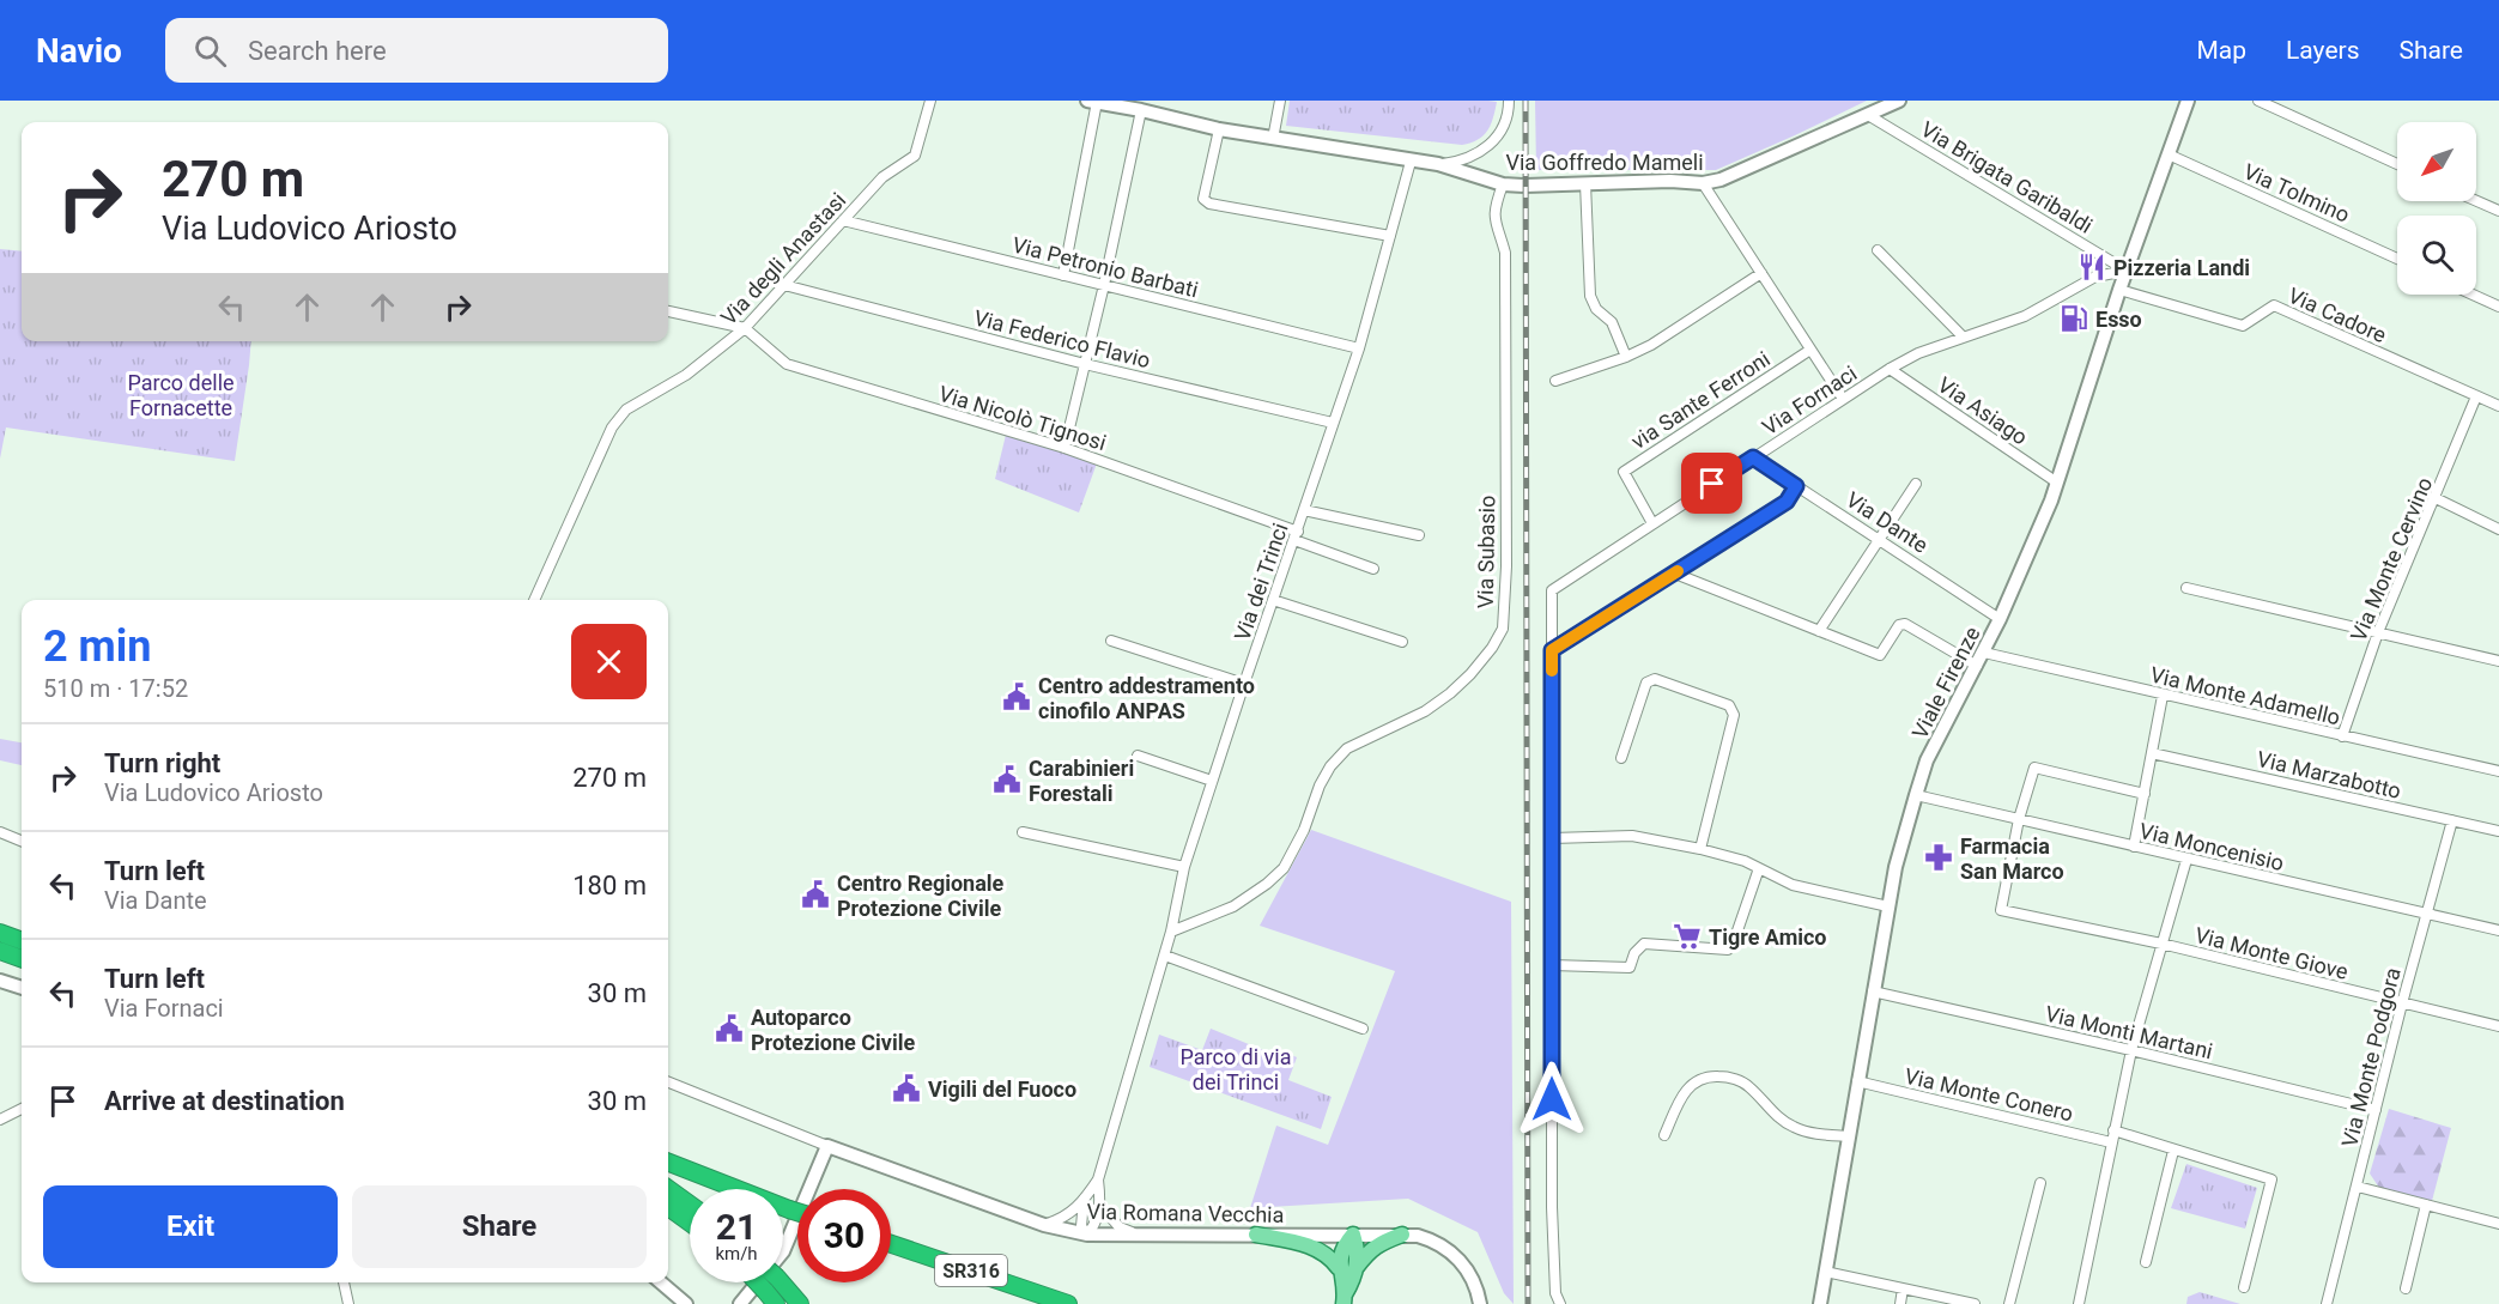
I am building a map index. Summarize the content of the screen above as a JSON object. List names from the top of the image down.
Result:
{
  "streets": {
    "highway": ["SR316"],
    "main road": ["Via Goffredo Mameli", "Viale Firenze", "Via Romana Vecchia"],
    "street": [
      "Via Brigata Garibaldi",
      "Via Tolmino",
      "Via degli Anastasi",
      "Via Petronio Barbati",
      "Via Cadore",
      "Via Federico Flavio",
      "via Sante Ferroni",
      "Via Fornaci",
      "Via Asiago",
      "Via Nicolò Tignosi",
      "Via Dante",
      "Via Subasio",
      "Via Monte Cervino",
      "Via dei Trinci",
      "Via Monte Adamello",
      "Via Marzabotto",
      "Via Moncenisio",
      "Via Monte Giove",
      "Via Monti Martani",
      "Via Monte Podgora",
      "Via Monte Conero"
    ]
  },
  "crossings": [
    ["Via Goffredo Mameli", "Via Brigata Garibaldi"],
    ["Via Goffredo Mameli", "Via Subasio"],
    ["Via Goffredo Mameli", "Via dei Trinci"],
    ["Via Brigata Garibaldi", "Via Fornaci"],
    ["Via Brigata Garibaldi", "Viale Firenze"],
    ["Via Tolmino", "Viale Firenze"],
    ["Via degli Anastasi", "Via Petronio Barbati"],
    ["Via degli Anastasi", "Via Federico Flavio"],
    ["Via degli Anastasi", "Via Nicolò Tignosi"],
    ["Via Petronio Barbati", "Via dei Trinci"],
    ["Via Cadore", "Via Monte Cervino"],
    ["Via Cadore", "Viale Firenze"],
    ["Via Federico Flavio", "Via dei Trinci"],
    ["via Sante Ferroni", "Via Fornaci"],
    ["Via Fornaci", "Via Asiago"],
    ["Via Fornaci", "Via Dante"],
    ["Via Fornaci", "Viale Firenze"],
    ["Via Asiago", "Viale Firenze"],
    ["Via Nicolò Tignosi", "Via dei Trinci"],
    ["Via Dante", "Viale Firenze"],
    ["Via Subasio", "Via dei Trinci"],
    ["Via Monte Cervino", "Via Monte Adamello"],
    ["Via dei Trinci", "Via Romana Vecchia"],
    ["Viale Firenze", "Via Monte Adamello"],
    ["Viale Firenze", "Via Moncenisio"],
    ["Viale Firenze", "Via Monti Martani"],
    ["Viale Firenze", "Via Monte Conero"],
    ["Via Marzabotto", "Via Monte Podgora"],
    ["Via Moncenisio", "Via Monte Giove"],
    ["Via Moncenisio", "Via Monte Podgora"],
    ["Via Monte Giove", "Via Monti Martani"],
    ["Via Monte Giove", "Via Monte Podgora"],
    ["Via Monte Giove", "Via Monte Conero"],
    ["Via Monti Martani", "Via Monte Podgora"]
  ],
  "parks": ["Parco delle Fornacette", "Parco di via dei Trinci"],
  "places": {
    "restaurant": ["Pizzeria Landi"],
    "fuel station": ["Esso"],
    "public building": [
      "Centro addestramento cinofilo ANPAS",
      "Carabinieri Forestali",
      "Centro Regionale Protezione Civile",
      "Autoparco Protezione Civile",
      "Vigili del Fuoco"
    ],
    "pharmacy": ["Farmacia San Marco"],
    "supermarket": ["Tigre Amico"]
  },
  "north": "bottom left",
  "page": {
    "header": "Navio",
    "search": "Search here",
    "nav": ["Map", "Layers", "Share"],
    "turn": ["270 m", "Via Ludovico Ariosto"],
    "heading": ["2 min", "510 m · 17:52"],
    "list": [
      {
        "name": "Turn right",
        "note": "Via Ludovico Ariosto",
        "value": "270 m"
      },
      {
        "name": "Turn left",
        "note": "Via Dante",
        "value": "180 m"
      },
      {
        "name": "Turn left",
        "note": "Via Fornaci",
        "value": "30 m"
      },
      {
        "name": "Arrive at destination",
        "value": "30 m"
      }
    ],
    "buttons": ["Exit", "Share"],
    "speed": "21 km/h",
    "limit": "30"
  }
}
